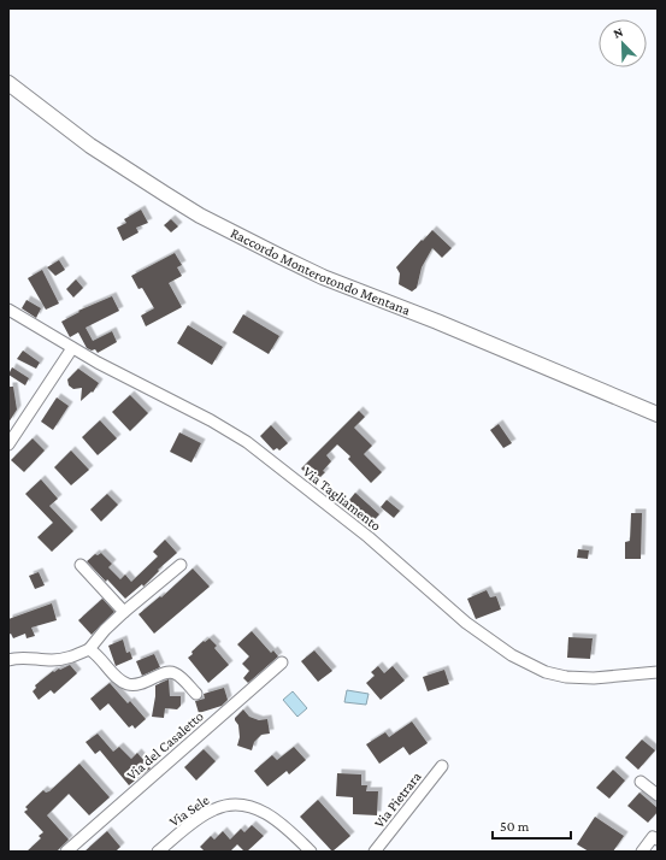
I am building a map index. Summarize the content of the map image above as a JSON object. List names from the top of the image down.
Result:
{
  "streets": {
    "main road": ["Raccordo Monterotondo Mentana"],
    "street": [
      "Via Tagliamento",
      "Via del Casaletto",
      "Via Pietrara",
      "Via Sele"
    ]
  },
  "scale_bar": "50 m",
  "north": "top left"
}
